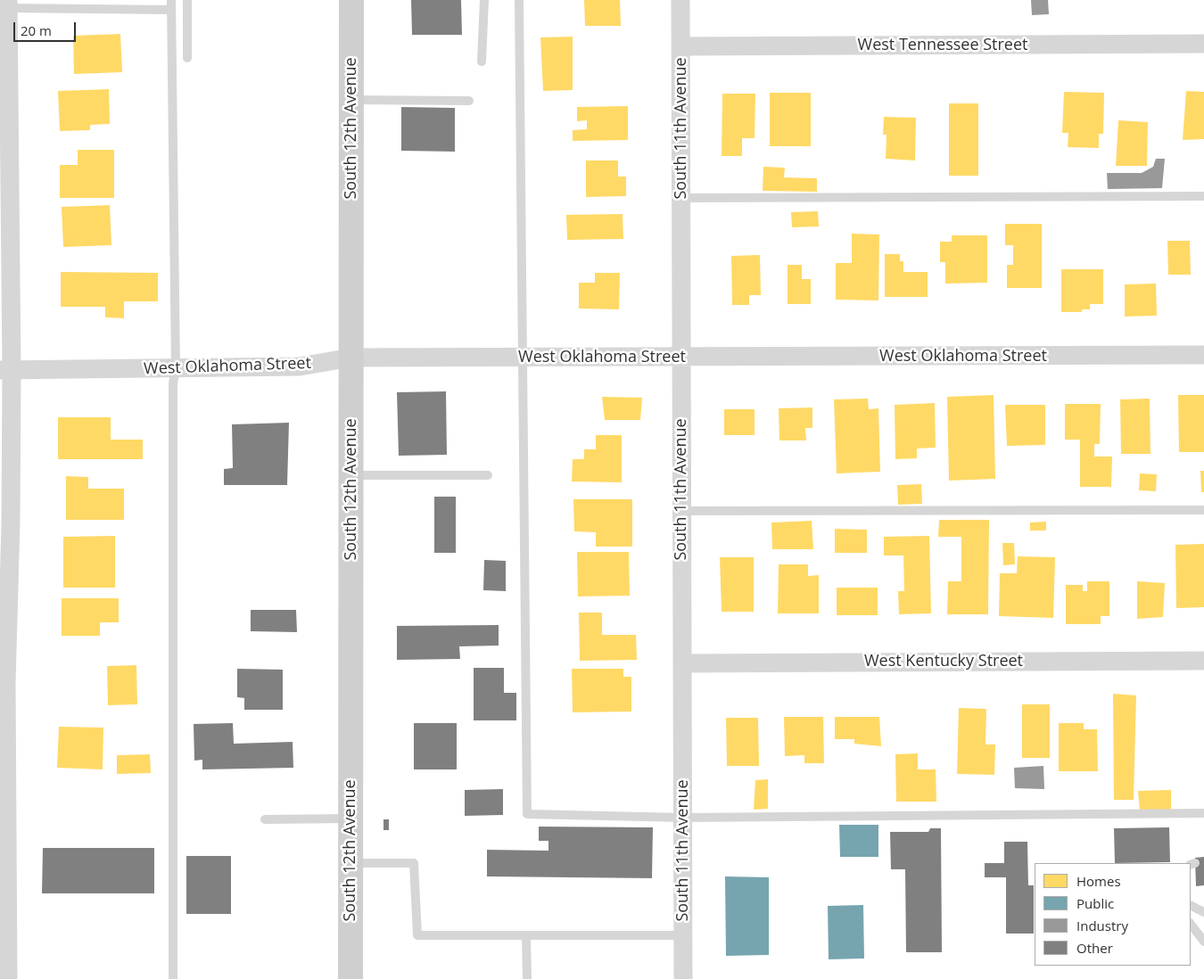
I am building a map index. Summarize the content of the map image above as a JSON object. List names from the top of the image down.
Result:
{
  "streets": {
    "main road": ["South 12th Avenue"],
    "street": [
      "West Tennessee Street",
      "South 11th Avenue",
      "West Oklahoma Street",
      "West Kentucky Street"
    ]
  },
  "crossings": [
    ["West Tennessee Street", "South 11th Avenue"],
    ["South 12th Avenue", "West Oklahoma Street"],
    ["South 11th Avenue", "West Oklahoma Street"],
    ["South 11th Avenue", "West Kentucky Street"]
  ],
  "legend": [
    "Homes",
    "Public",
    "Industry",
    "Other"
  ],
  "scale_bar": "20 m"
}
